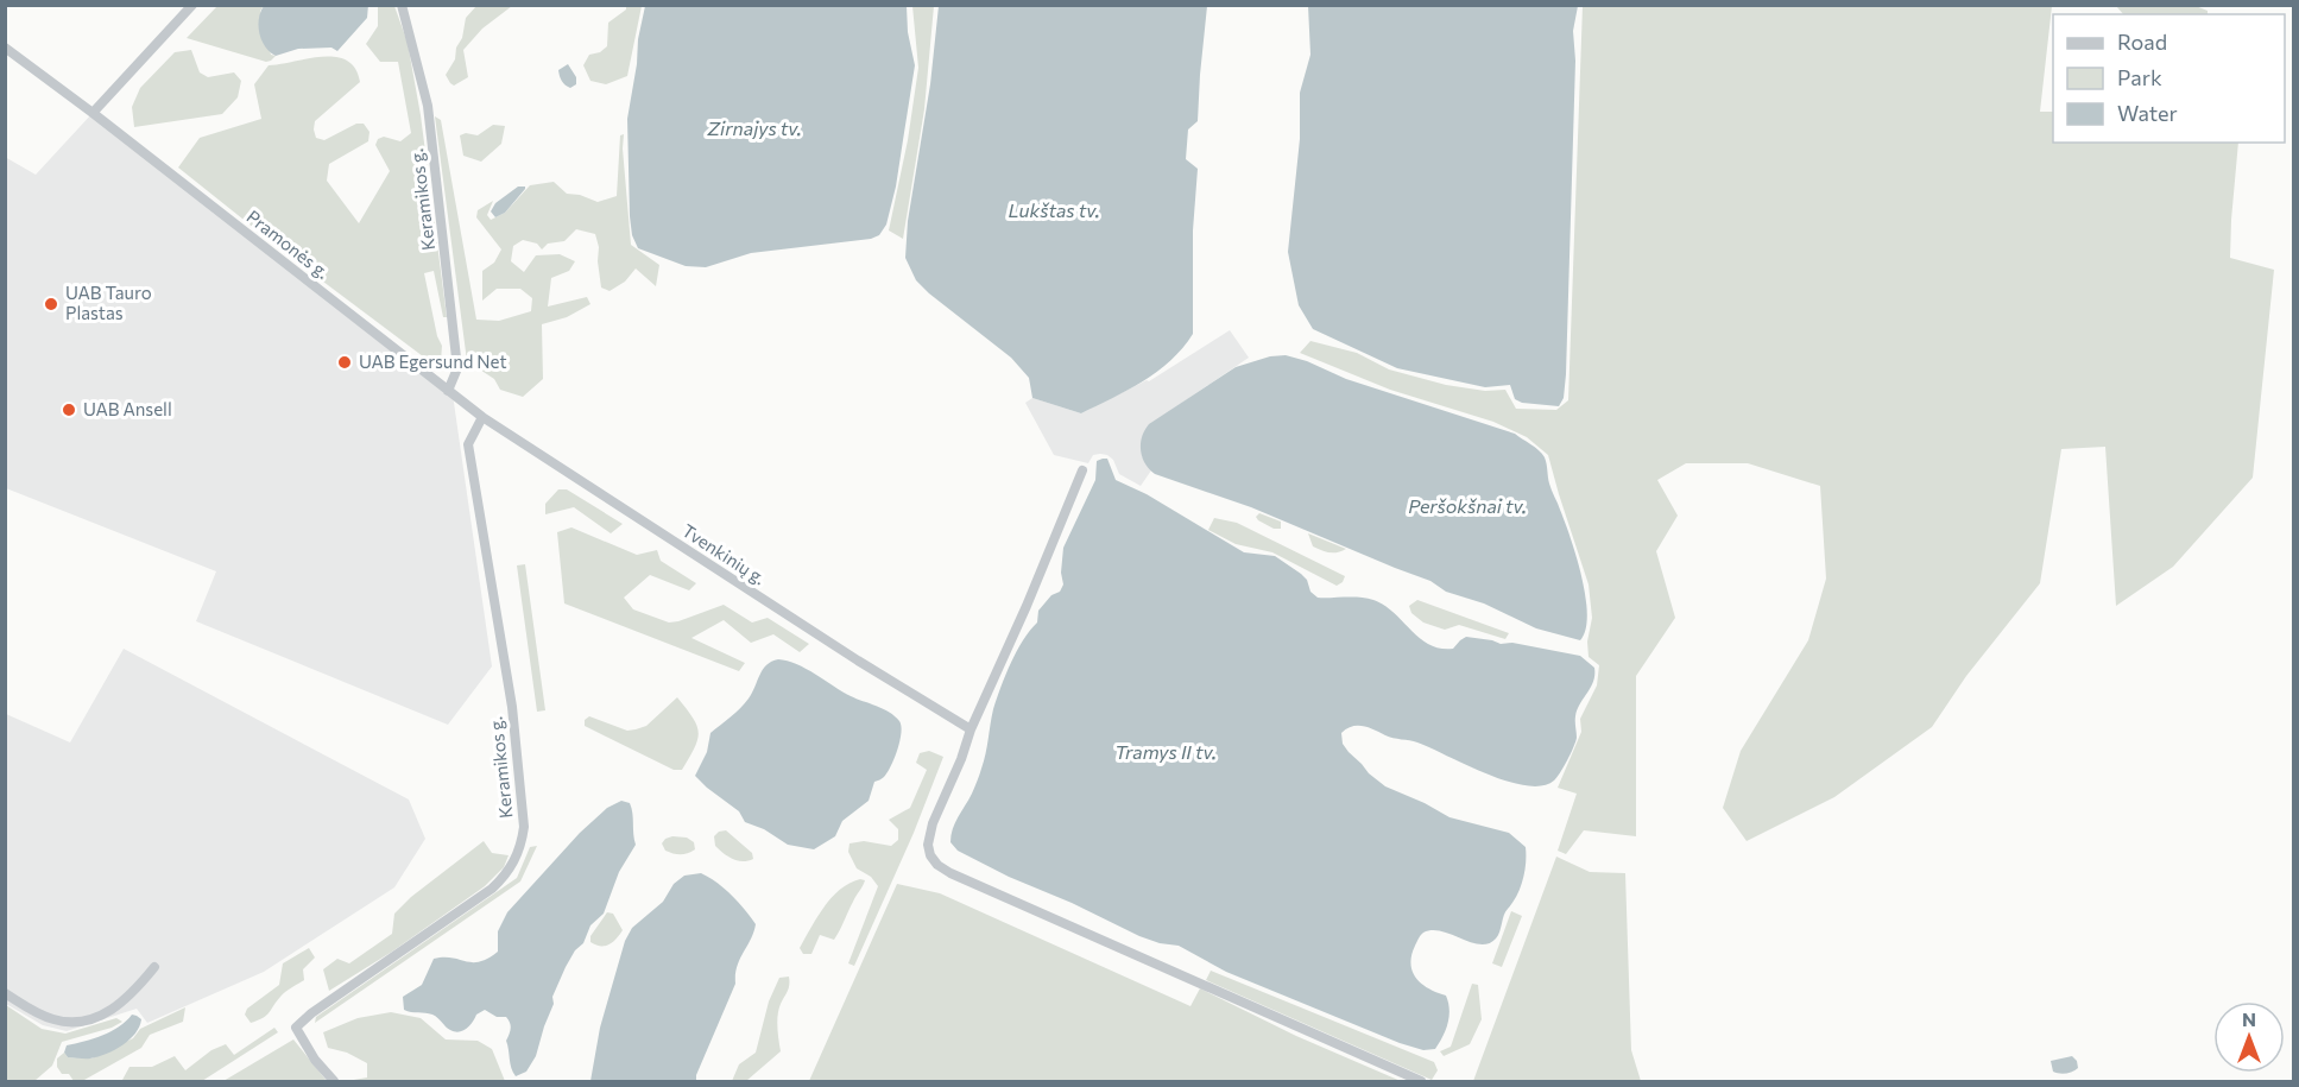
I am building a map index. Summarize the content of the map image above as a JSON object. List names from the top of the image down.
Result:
{
  "streets": {
    "street": ["Keramikos g.", "Pramonės g.", "Tvenkinių g."]
  },
  "crossings": [
    ["Keramikos g.", "Pramonės g."],
    ["Keramikos g.", "Tvenkinių g."],
    ["Pramonės g.", "Tvenkinių g."]
  ],
  "water": [
    "Zirnajys tv.",
    "Lukštas tv.",
    "Peršokšnai tv.",
    "Tramys II tv."
  ],
  "places": ["UAB Tauro Plastas", "UAB Egersund Net", "UAB Ansell"],
  "legend": ["Road", "Park", "Water"],
  "north": "top"
}
